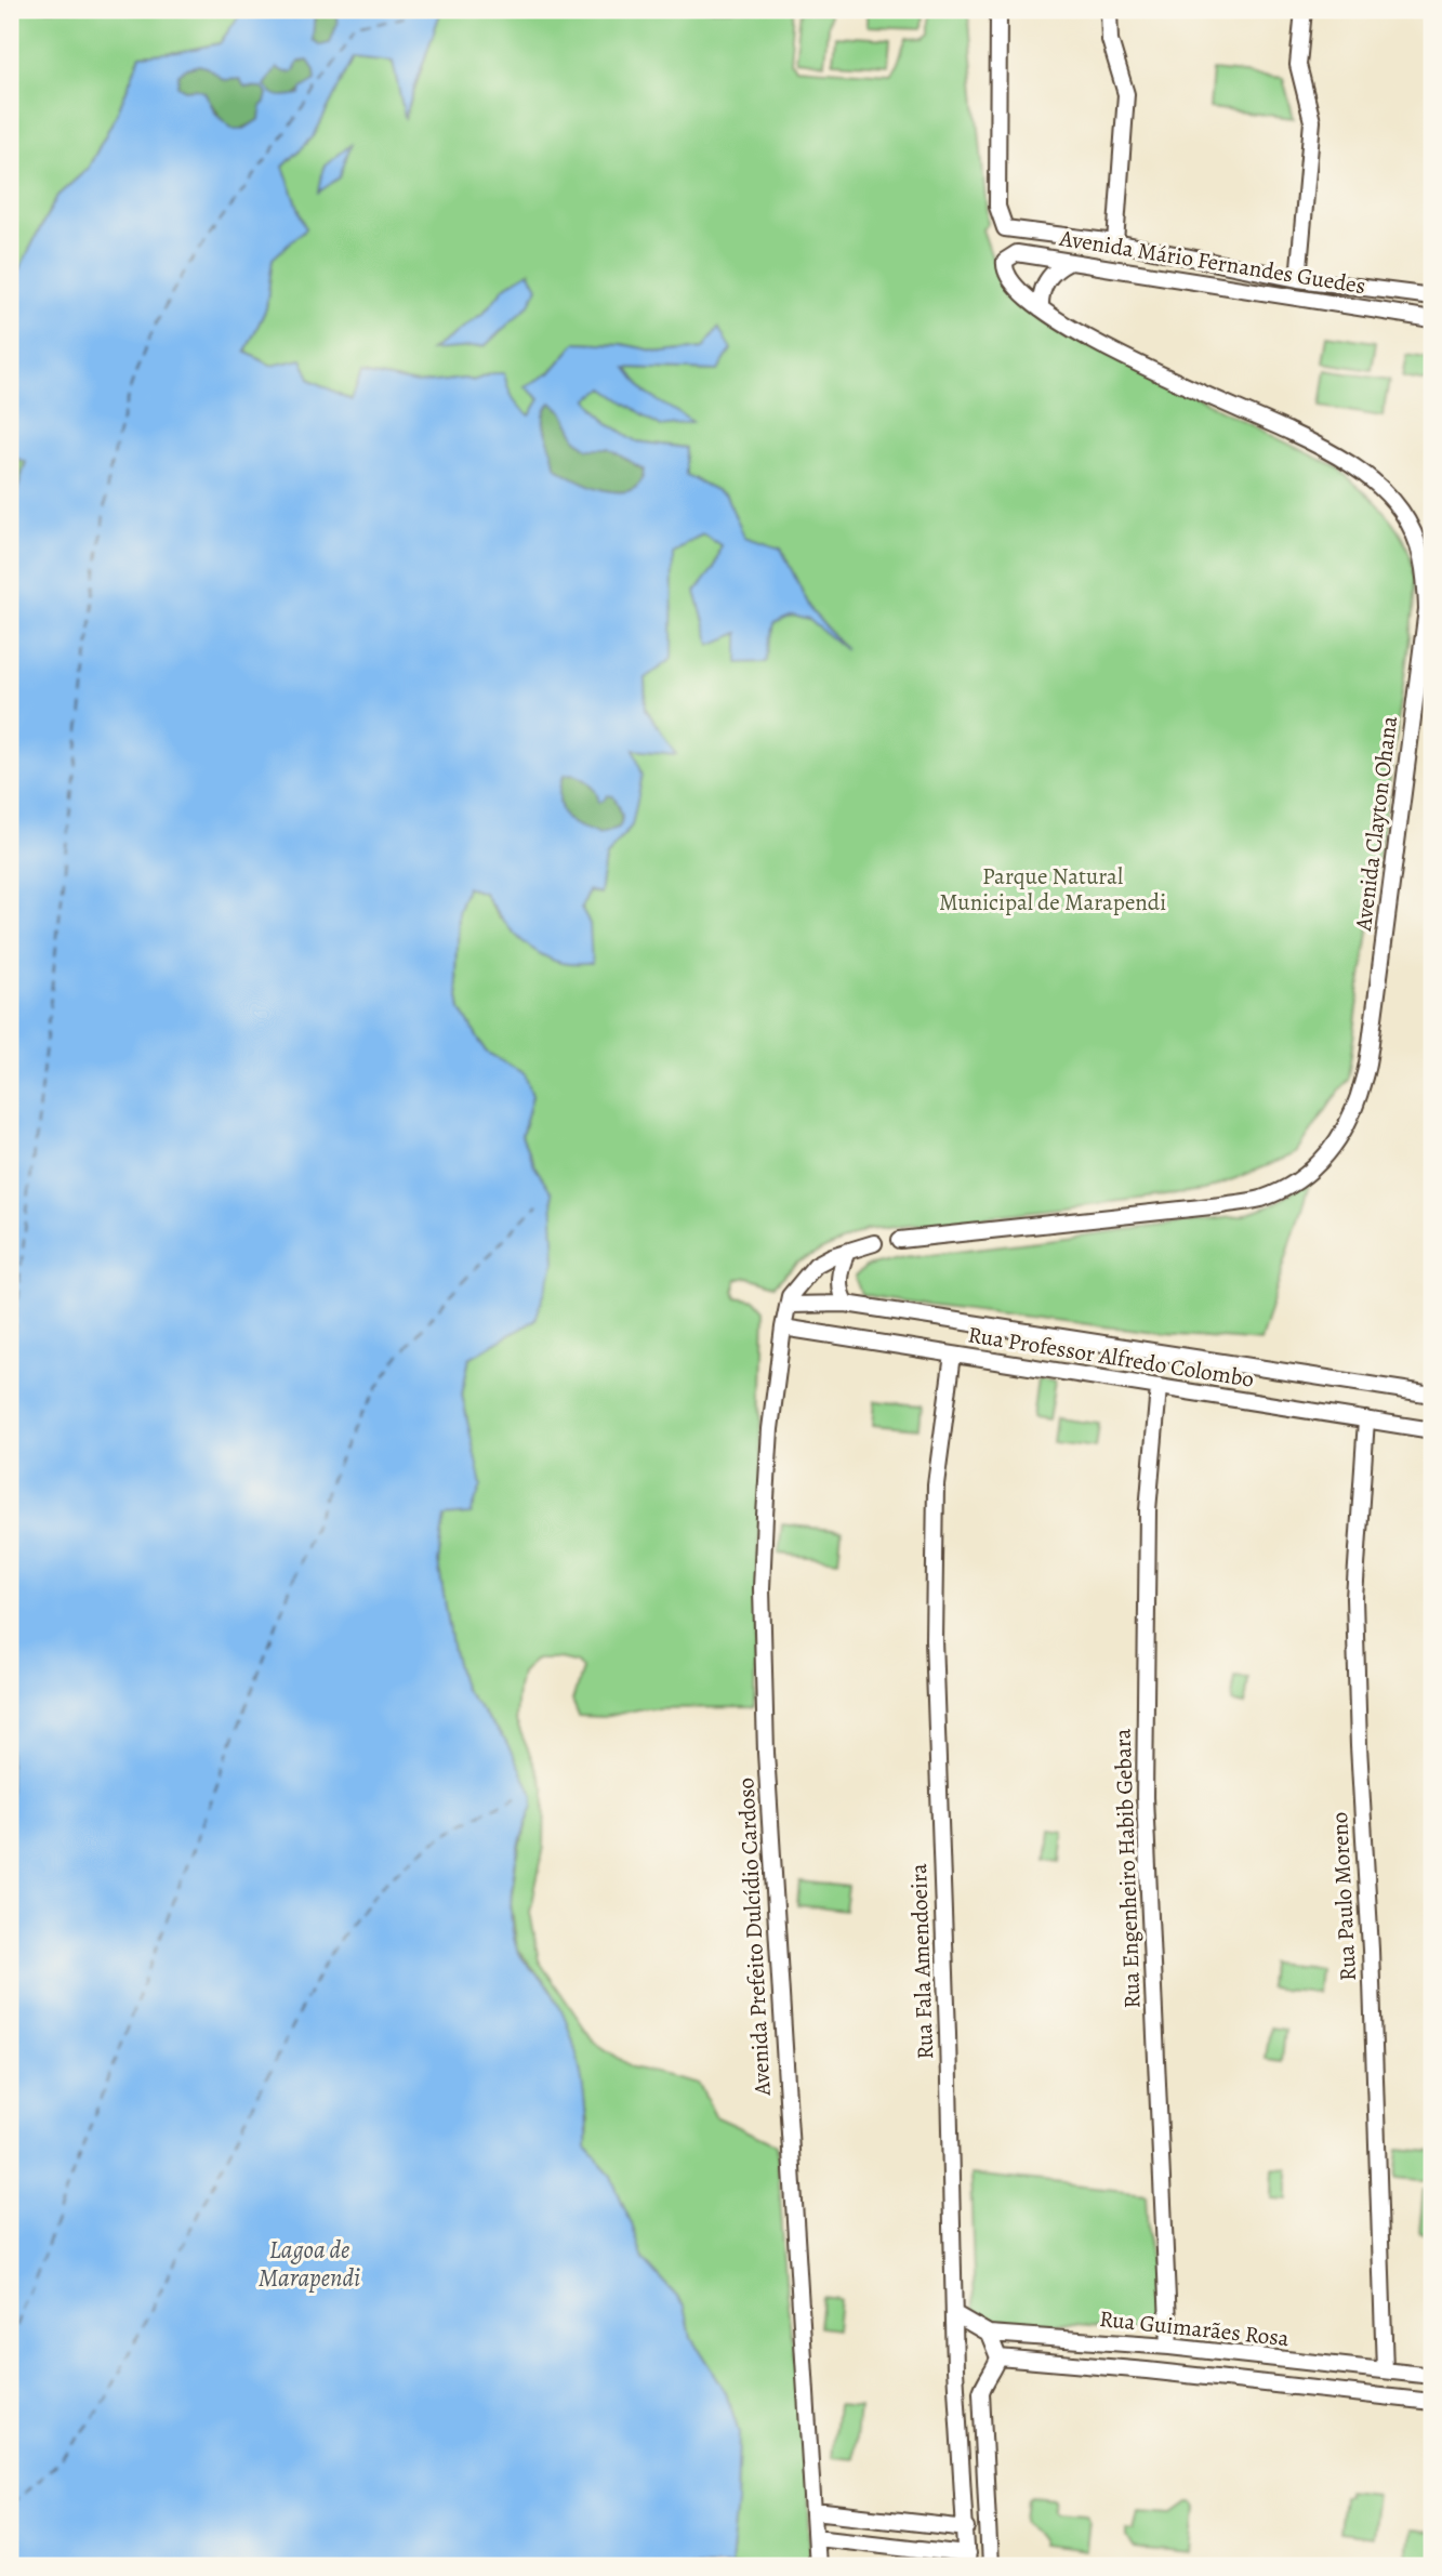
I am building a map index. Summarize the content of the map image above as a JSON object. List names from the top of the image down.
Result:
{
  "streets": {
    "street": [
      "Avenida Mário Fernandes Guedes",
      "Avenida Clayton Ohana",
      "Rua Professor Alfredo Colombo",
      "Rua Engenheiro Habib Gebara",
      "Rua Paulo Moreno",
      "Avenida Prefeito Dulcídio Cardoso",
      "Rua Fala Amendoeira",
      "Rua Guimarães Rosa"
    ]
  },
  "crossings": [
    ["Avenida Mário Fernandes Guedes", "Avenida Clayton Ohana"],
    ["Rua Professor Alfredo Colombo", "Rua Engenheiro Habib Gebara"],
    ["Rua Professor Alfredo Colombo", "Rua Paulo Moreno"],
    ["Rua Professor Alfredo Colombo", "Avenida Prefeito Dulcídio Cardoso"],
    ["Rua Professor Alfredo Colombo", "Rua Fala Amendoeira"],
    ["Rua Engenheiro Habib Gebara", "Rua Guimarães Rosa"],
    ["Rua Paulo Moreno", "Rua Guimarães Rosa"],
    ["Rua Fala Amendoeira", "Rua Guimarães Rosa"]
  ],
  "water": ["Lagoa de Marapendi"],
  "parks": ["Parque Natural Municipal de Marapendi"]
}
